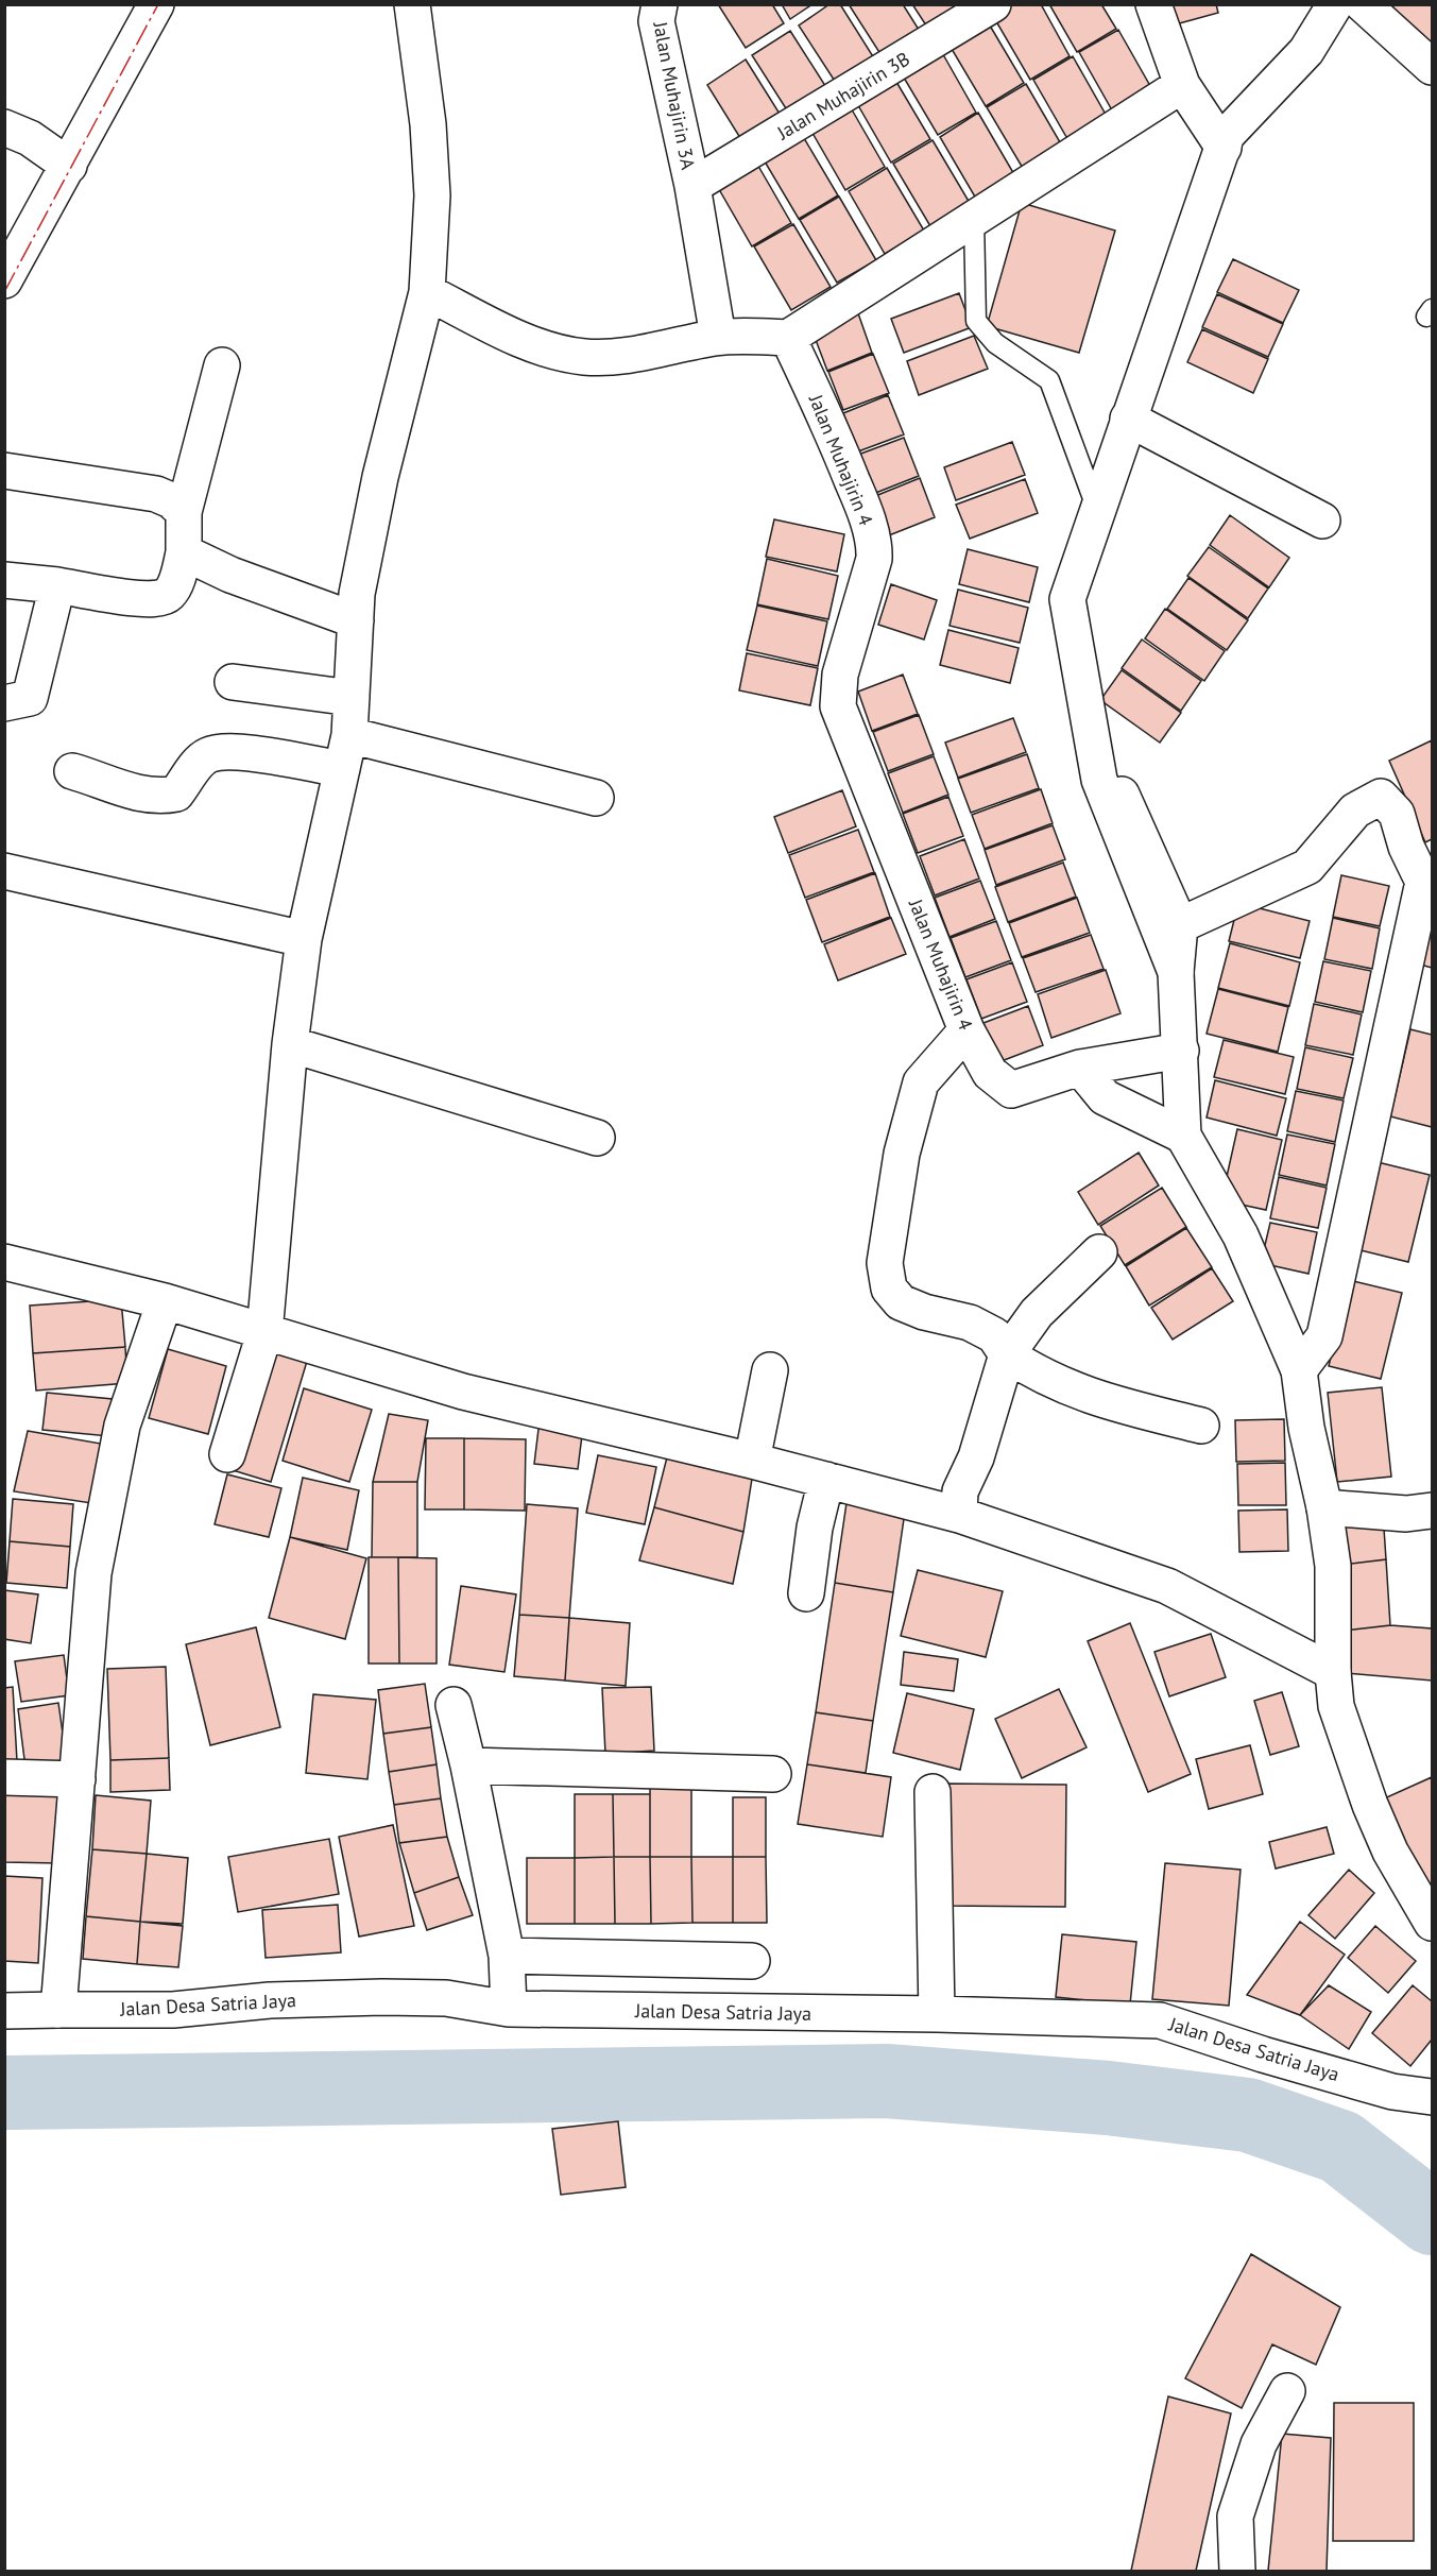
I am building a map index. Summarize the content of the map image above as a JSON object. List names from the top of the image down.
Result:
{
  "streets": {
    "street": [
      "Jalan Muhajirin 3A",
      "Jalan Muhajirin 3B",
      "Jalan Muhajirin 4",
      "Jalan Desa Satria Jaya"
    ]
  },
  "crossings": [
    ["Jalan Muhajirin 3A", "Jalan Muhajirin 3B"]
  ]
}
